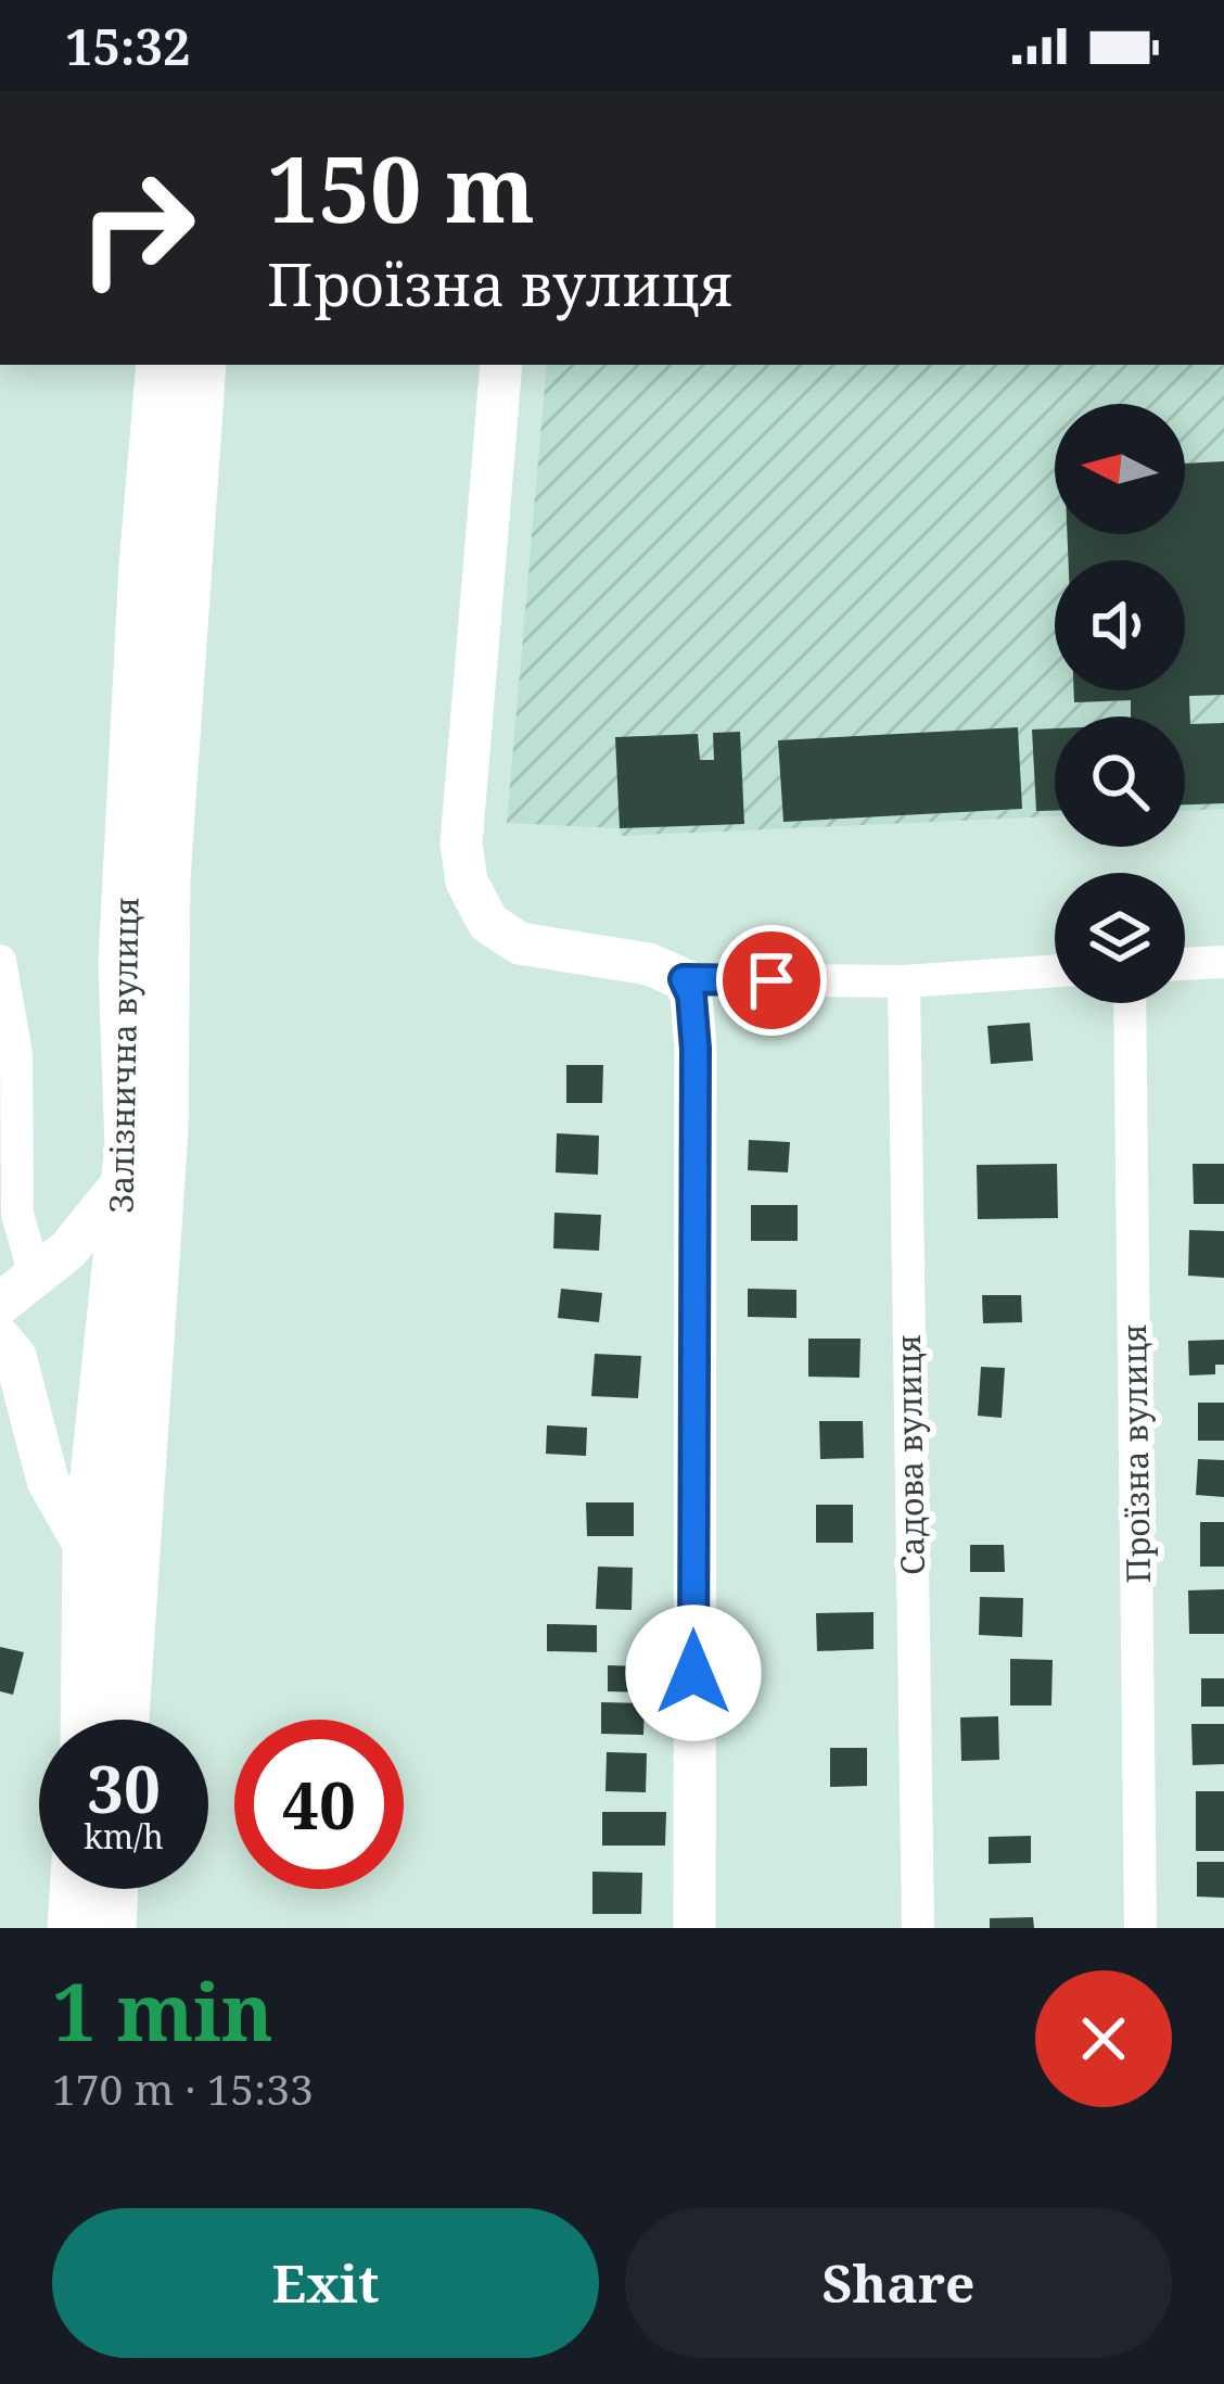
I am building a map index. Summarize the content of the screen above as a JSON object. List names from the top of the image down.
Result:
{
  "streets": {
    "main road": ["Залізнична вулиця"],
    "street": ["Проїзна вулиця", "Садова вулиця"]
  },
  "north": "left",
  "page": {
    "status": "15:32",
    "turn": ["150 m", "Проїзна вулиця"],
    "speed": "30 km/h",
    "limit": "40",
    "heading": ["1 min", "170 m · 15:33"],
    "buttons": ["Exit", "Share"]
  }
}
